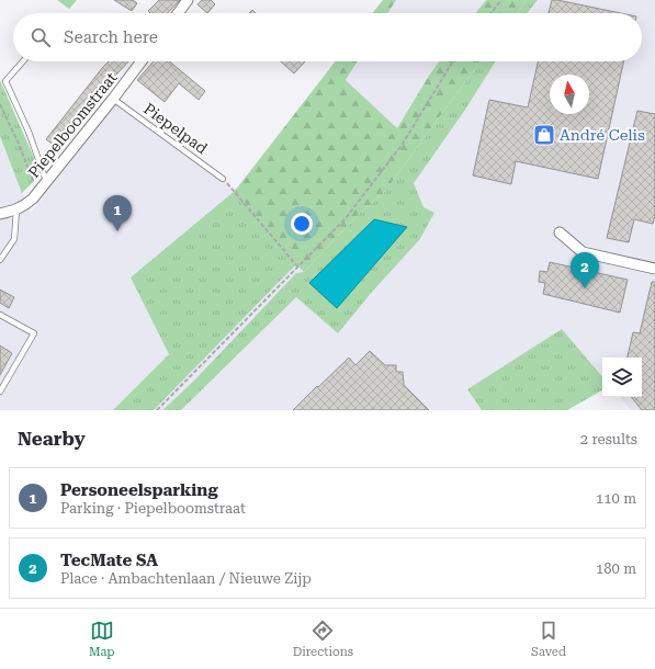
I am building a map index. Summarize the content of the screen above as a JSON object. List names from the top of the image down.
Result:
{
  "streets": {
    "street": ["Piepelboomstraat"],
    "lane": ["Piepelpad"]
  },
  "crossings": [
    ["Piepelboomstraat", "Piepelpad"]
  ],
  "places": {
    "shop": ["André Celis"]
  },
  "north": "top",
  "page": {
    "search": "Search here",
    "pins": ["1", "2"],
    "heading": ["Nearby", "2 results"],
    "list": [
      {
        "mark": "1",
        "name": "Personeelsparking",
        "note": "Parking · Piepelboomstraat",
        "value": "110 m"
      },
      {
        "mark": "2",
        "name": "TecMate SA",
        "note": "Place · Ambachtenlaan / Nieuwe Zijp",
        "value": "180 m"
      }
    ],
    "nav": ["Map", "Directions", "Saved"]
  }
}
